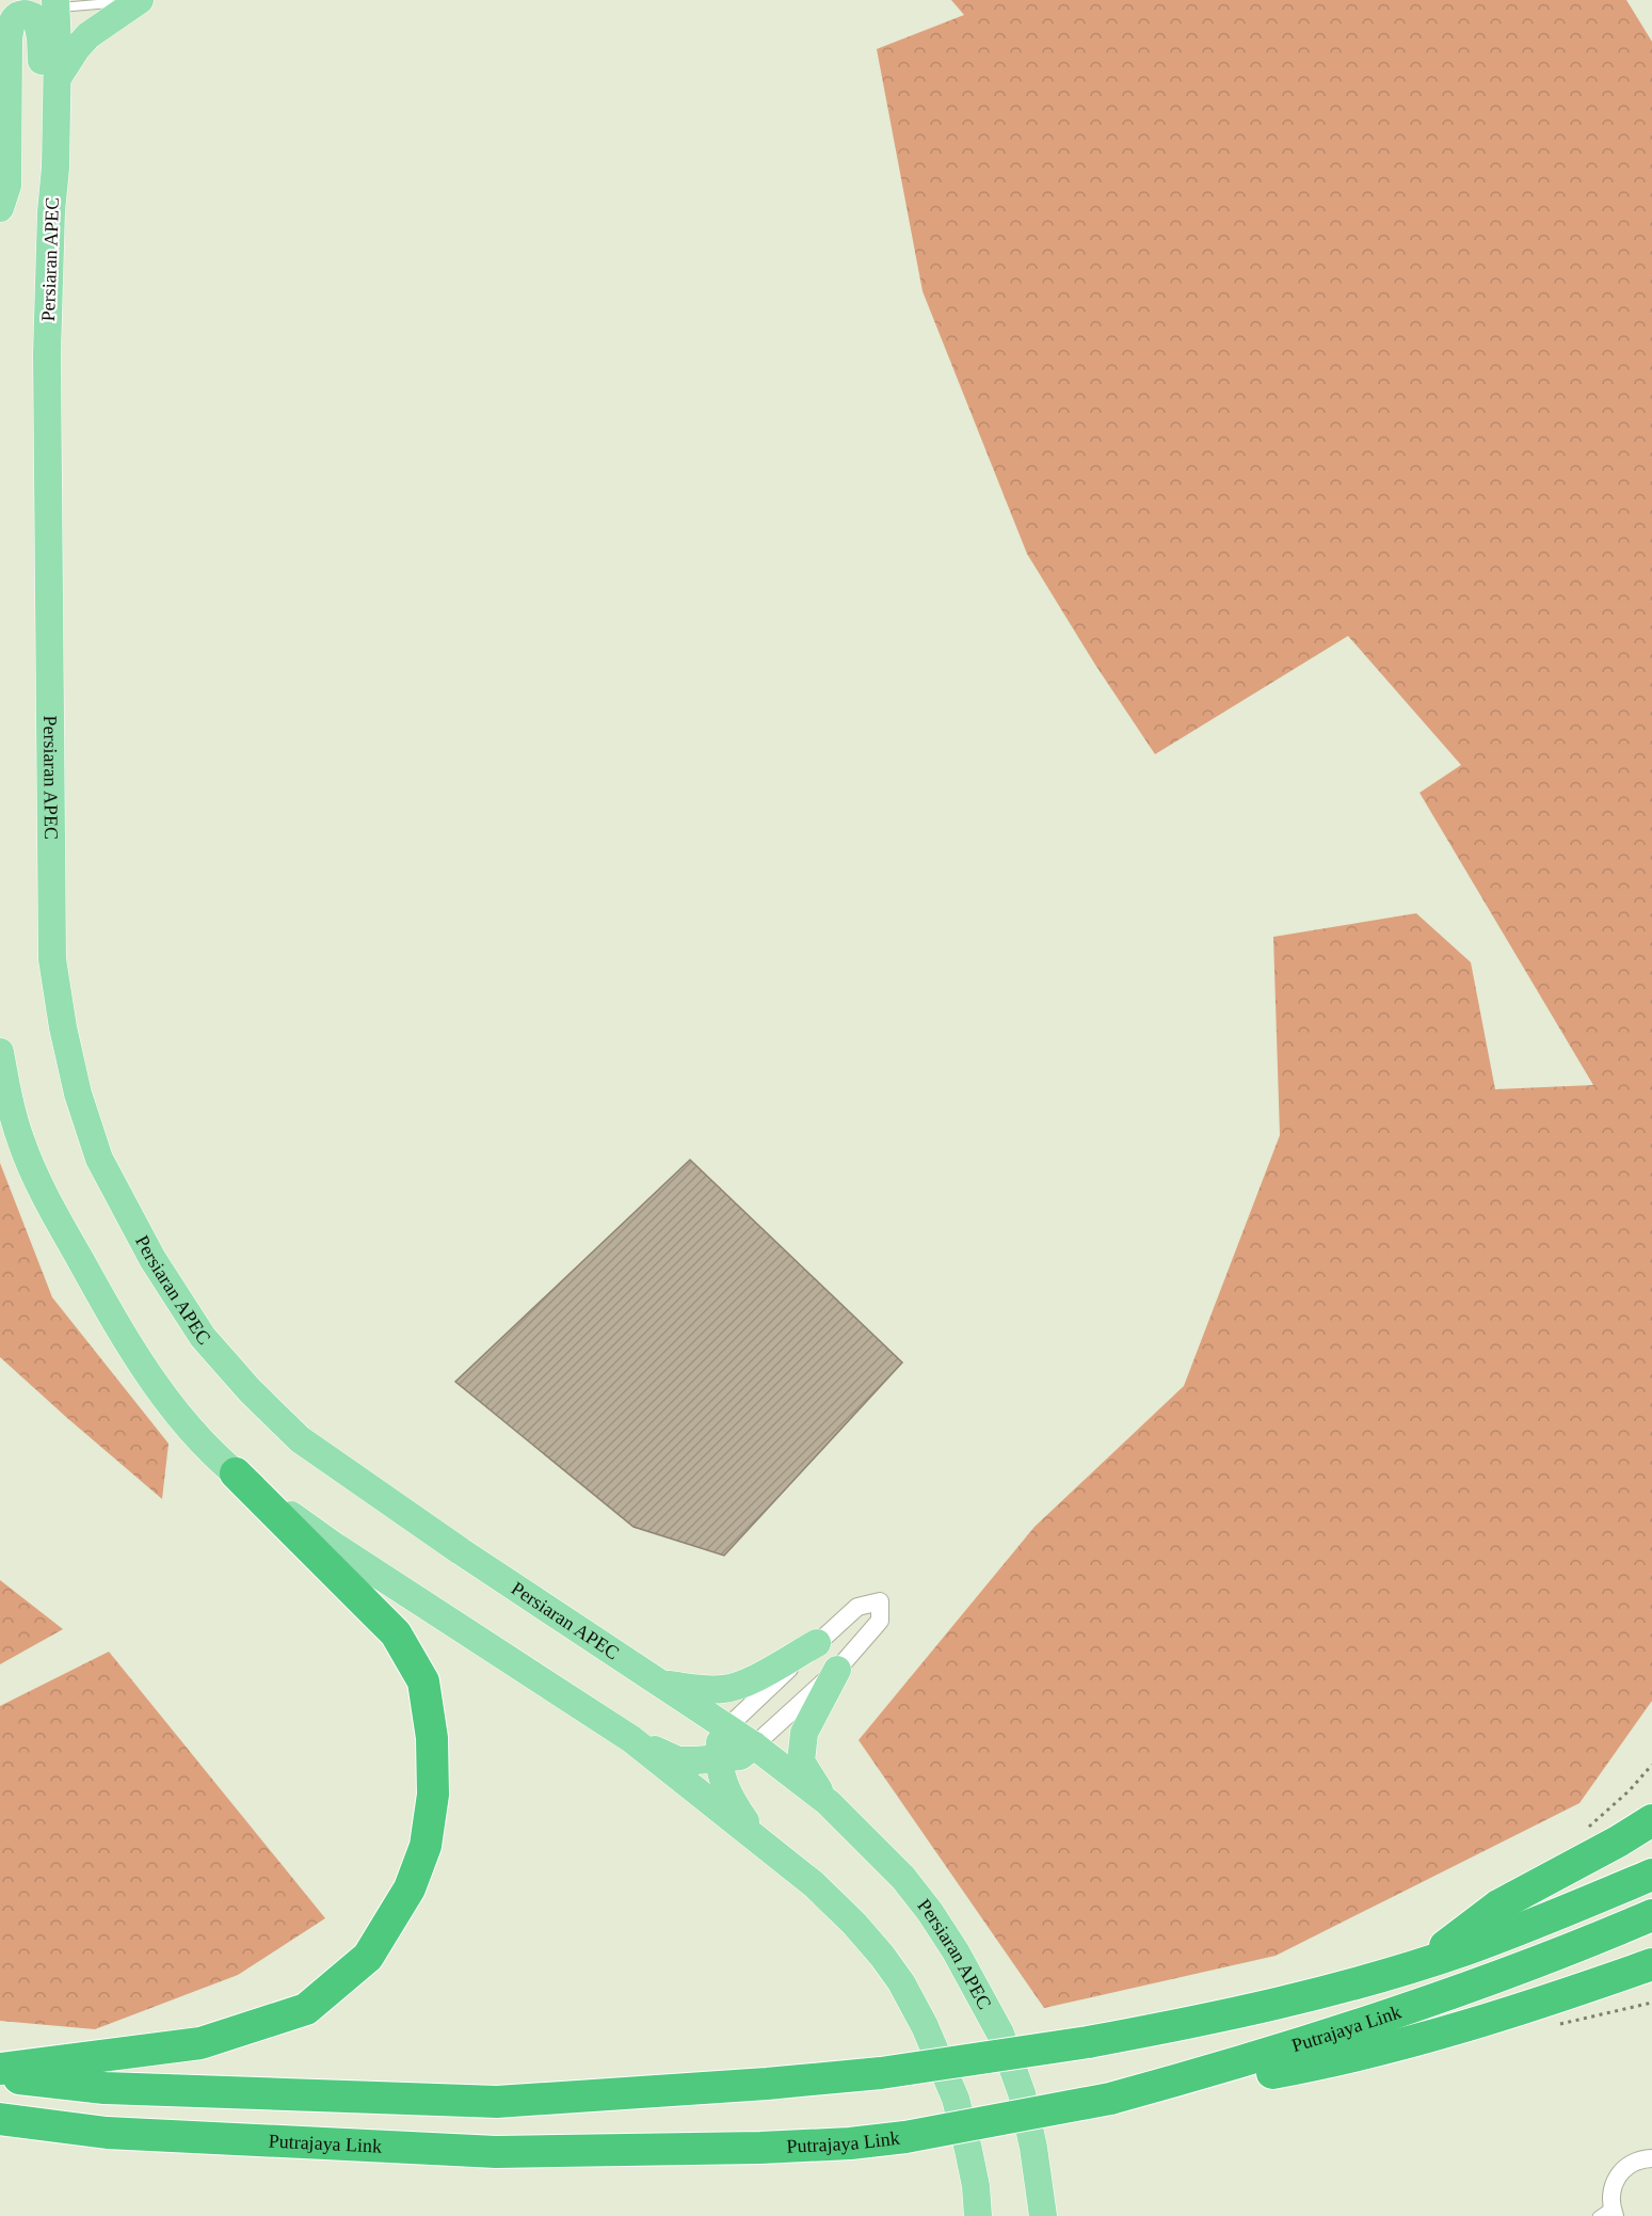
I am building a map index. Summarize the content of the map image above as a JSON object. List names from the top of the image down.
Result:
{
  "streets": {
    "highway": ["Putrajaya Link"],
    "main road": ["Persiaran APEC"]
  }
}
